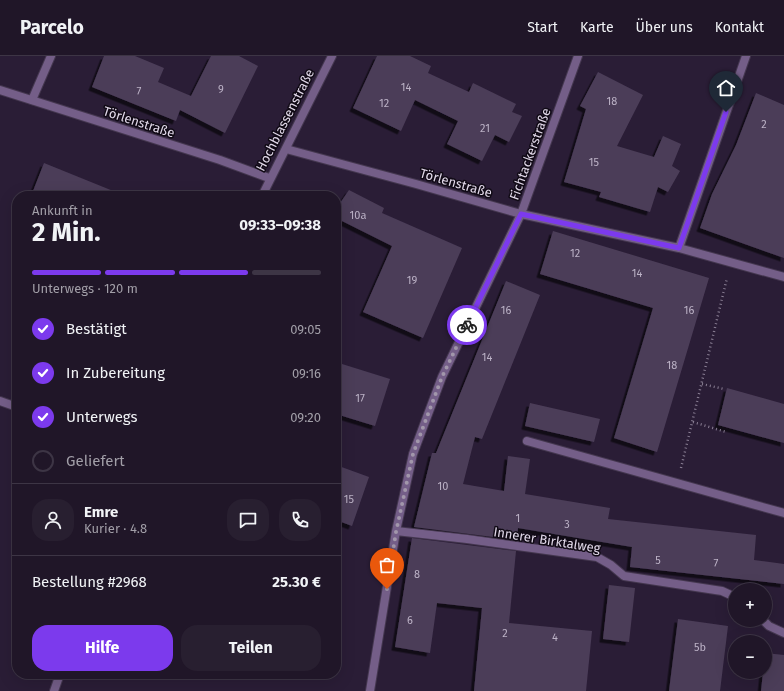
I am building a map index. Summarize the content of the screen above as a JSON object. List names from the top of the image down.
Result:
{
  "streets": {
    "street": [
      "Hochblassenstraße",
      "Törlenstraße",
      "Fichtackerstraße",
      "Innerer Birktalweg"
    ]
  },
  "crossings": [
    ["Hochblassenstraße", "Törlenstraße"],
    ["Törlenstraße", "Fichtackerstraße"],
    ["Fichtackerstraße", "Innerer Birktalweg"]
  ],
  "house_numbers": [
    "14",
    "9",
    "7",
    "18",
    "12",
    "2",
    "21",
    "15",
    "10a",
    "12",
    "14",
    "19",
    "16",
    "16",
    "14",
    "18",
    "17",
    "10",
    "15",
    "1",
    "3",
    "5",
    "7",
    "8",
    "6",
    "2",
    "4",
    "5b"
  ],
  "page": {
    "header": "Parcelo",
    "nav": [
      "Start",
      "Karte",
      "Über uns",
      "Kontakt"
    ],
    "heading": ["2 Min.", "Ankunft in", "09:33–09:38"],
    "panel": [
      "Emre",
      "Kurier · 4.8",
      "Bestellung #2968",
      "25.30 €"
    ],
    "bar": "Unterwegs · 120 m",
    "list": [
      ["Bestätigt", "09:05"],
      ["In Zubereitung", "09:16"],
      ["Unterwegs", "09:20"],
      "Geliefert"
    ],
    "map_buttons": ["+", "−"],
    "buttons": ["Hilfe", "Teilen"]
  }
}
